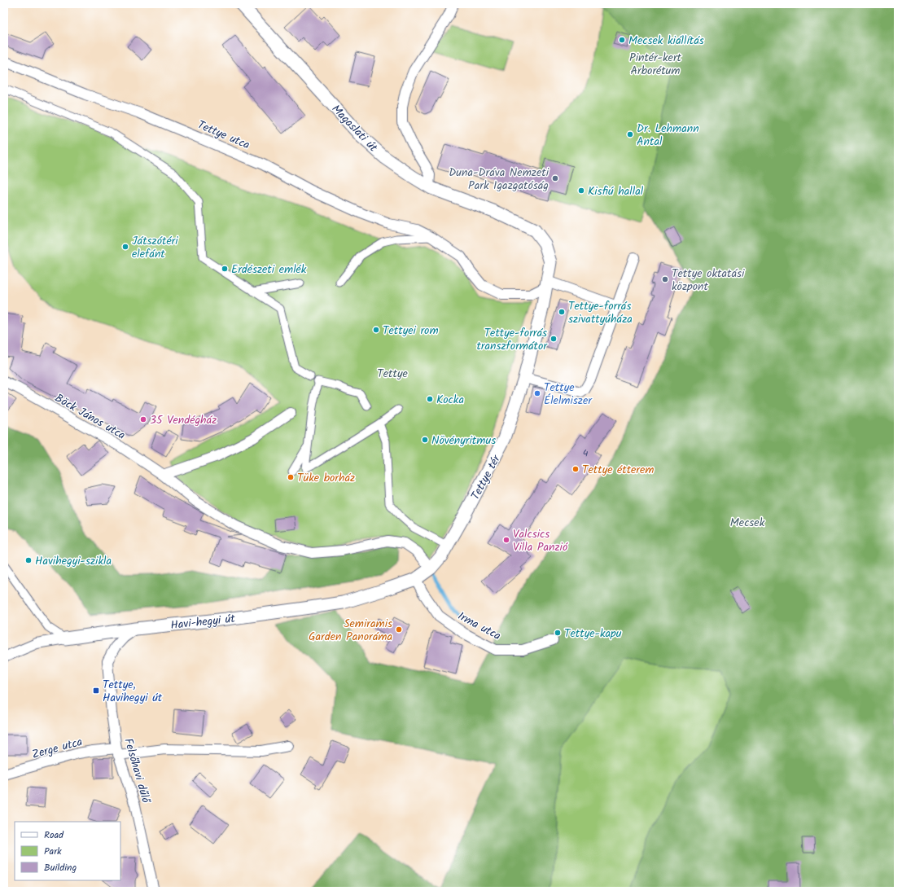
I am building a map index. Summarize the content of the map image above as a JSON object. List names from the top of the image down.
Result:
{
  "streets": {
    "street": [
      "Magaslati út",
      "Tettye utca",
      "Böck János utca",
      "Tettye tér",
      "Havi-hegyi út",
      "Irma utca",
      "Zerge utca",
      "Felsőhavi dűlő"
    ]
  },
  "crossings": [
    ["Magaslati út", "Tettye tér"],
    ["Böck János utca", "Tettye tér"],
    ["Böck János utca", "Havi-hegyi út"],
    ["Tettye tér", "Havi-hegyi út"],
    ["Havi-hegyi út", "Irma utca"],
    ["Havi-hegyi út", "Felsőhavi dűlő"],
    ["Zerge utca", "Felsőhavi dűlő"]
  ],
  "parks": ["Pintér-kert Arborétum", "Tettye", "Mecsek"],
  "places": {
    "other": [
      "Mecsek kiállítás",
      "Dr. Lehmann Antal",
      "Duna-Dráva Nemzeti Park Igazgatóság",
      "Kisfiú hallal",
      "Játszótéri elefánt",
      "Erdészeti emlék",
      "Tettye oktatási központ",
      "Tettye-forrás szivattyúháza",
      "Tettyei rom",
      "Tettye-forrás transzformátor",
      "Tettye Élelmiszer",
      "Kocka",
      "35 Vendégház",
      "Növényritmus",
      "Tettye étterem",
      "Tüke borház",
      "Valcsics Villa Panzió",
      "Havihegyi-szikla",
      "Semiramis Garden Panoráma",
      "Tettye-kapu"
    ],
    "transit": ["Tettye, Havihegyi út"]
  },
  "house_numbers": ["4"],
  "legend": ["Road", "Park", "Building"]
}
